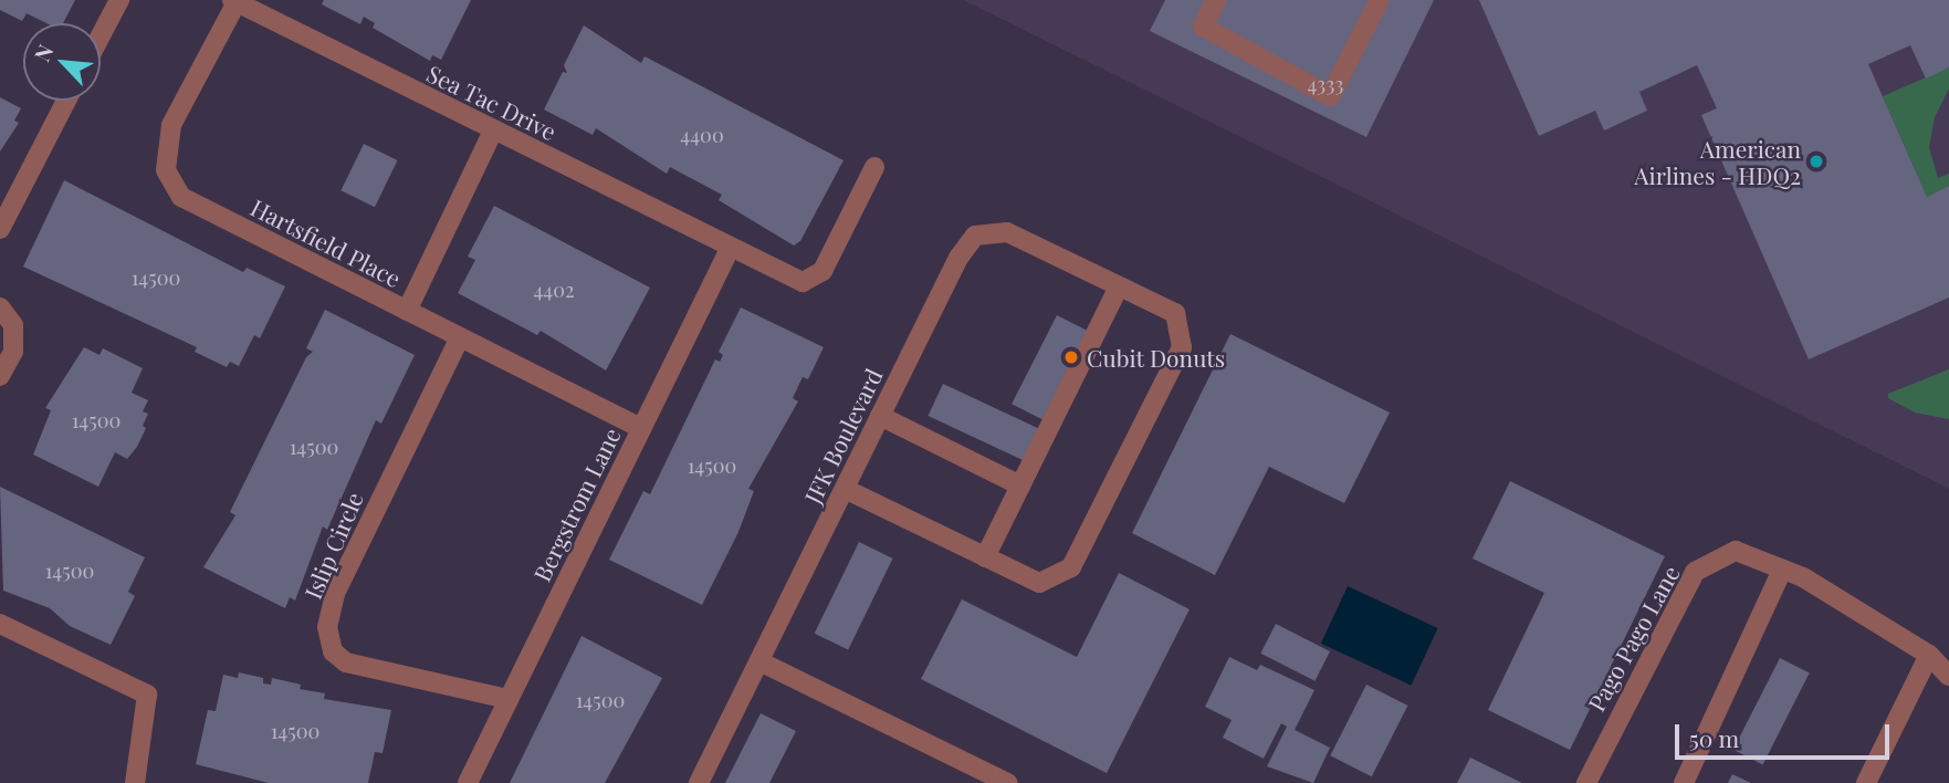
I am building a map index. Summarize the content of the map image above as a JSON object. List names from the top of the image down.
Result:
{
  "streets": {
    "lane": [
      "Sea Tac Drive",
      "Hartsfield Place",
      "JFK Boulevard",
      "Bergstrom Lane",
      "Islip Circle",
      "Pago Pago Lane"
    ]
  },
  "crossings": [
    ["Sea Tac Drive", "Hartsfield Place"],
    ["Sea Tac Drive", "Bergstrom Lane"],
    ["Hartsfield Place", "Bergstrom Lane"],
    ["Hartsfield Place", "Islip Circle"],
    ["Bergstrom Lane", "Islip Circle"]
  ],
  "places": ["American Airlines - HDQ2", "Cubit Donuts"],
  "house_numbers": [
    "4333",
    "4400",
    "14500",
    "4402",
    "14500",
    "14500",
    "14500",
    "14500",
    "14500",
    "14500"
  ],
  "scale_bar": "50 m",
  "north": "top left"
}
